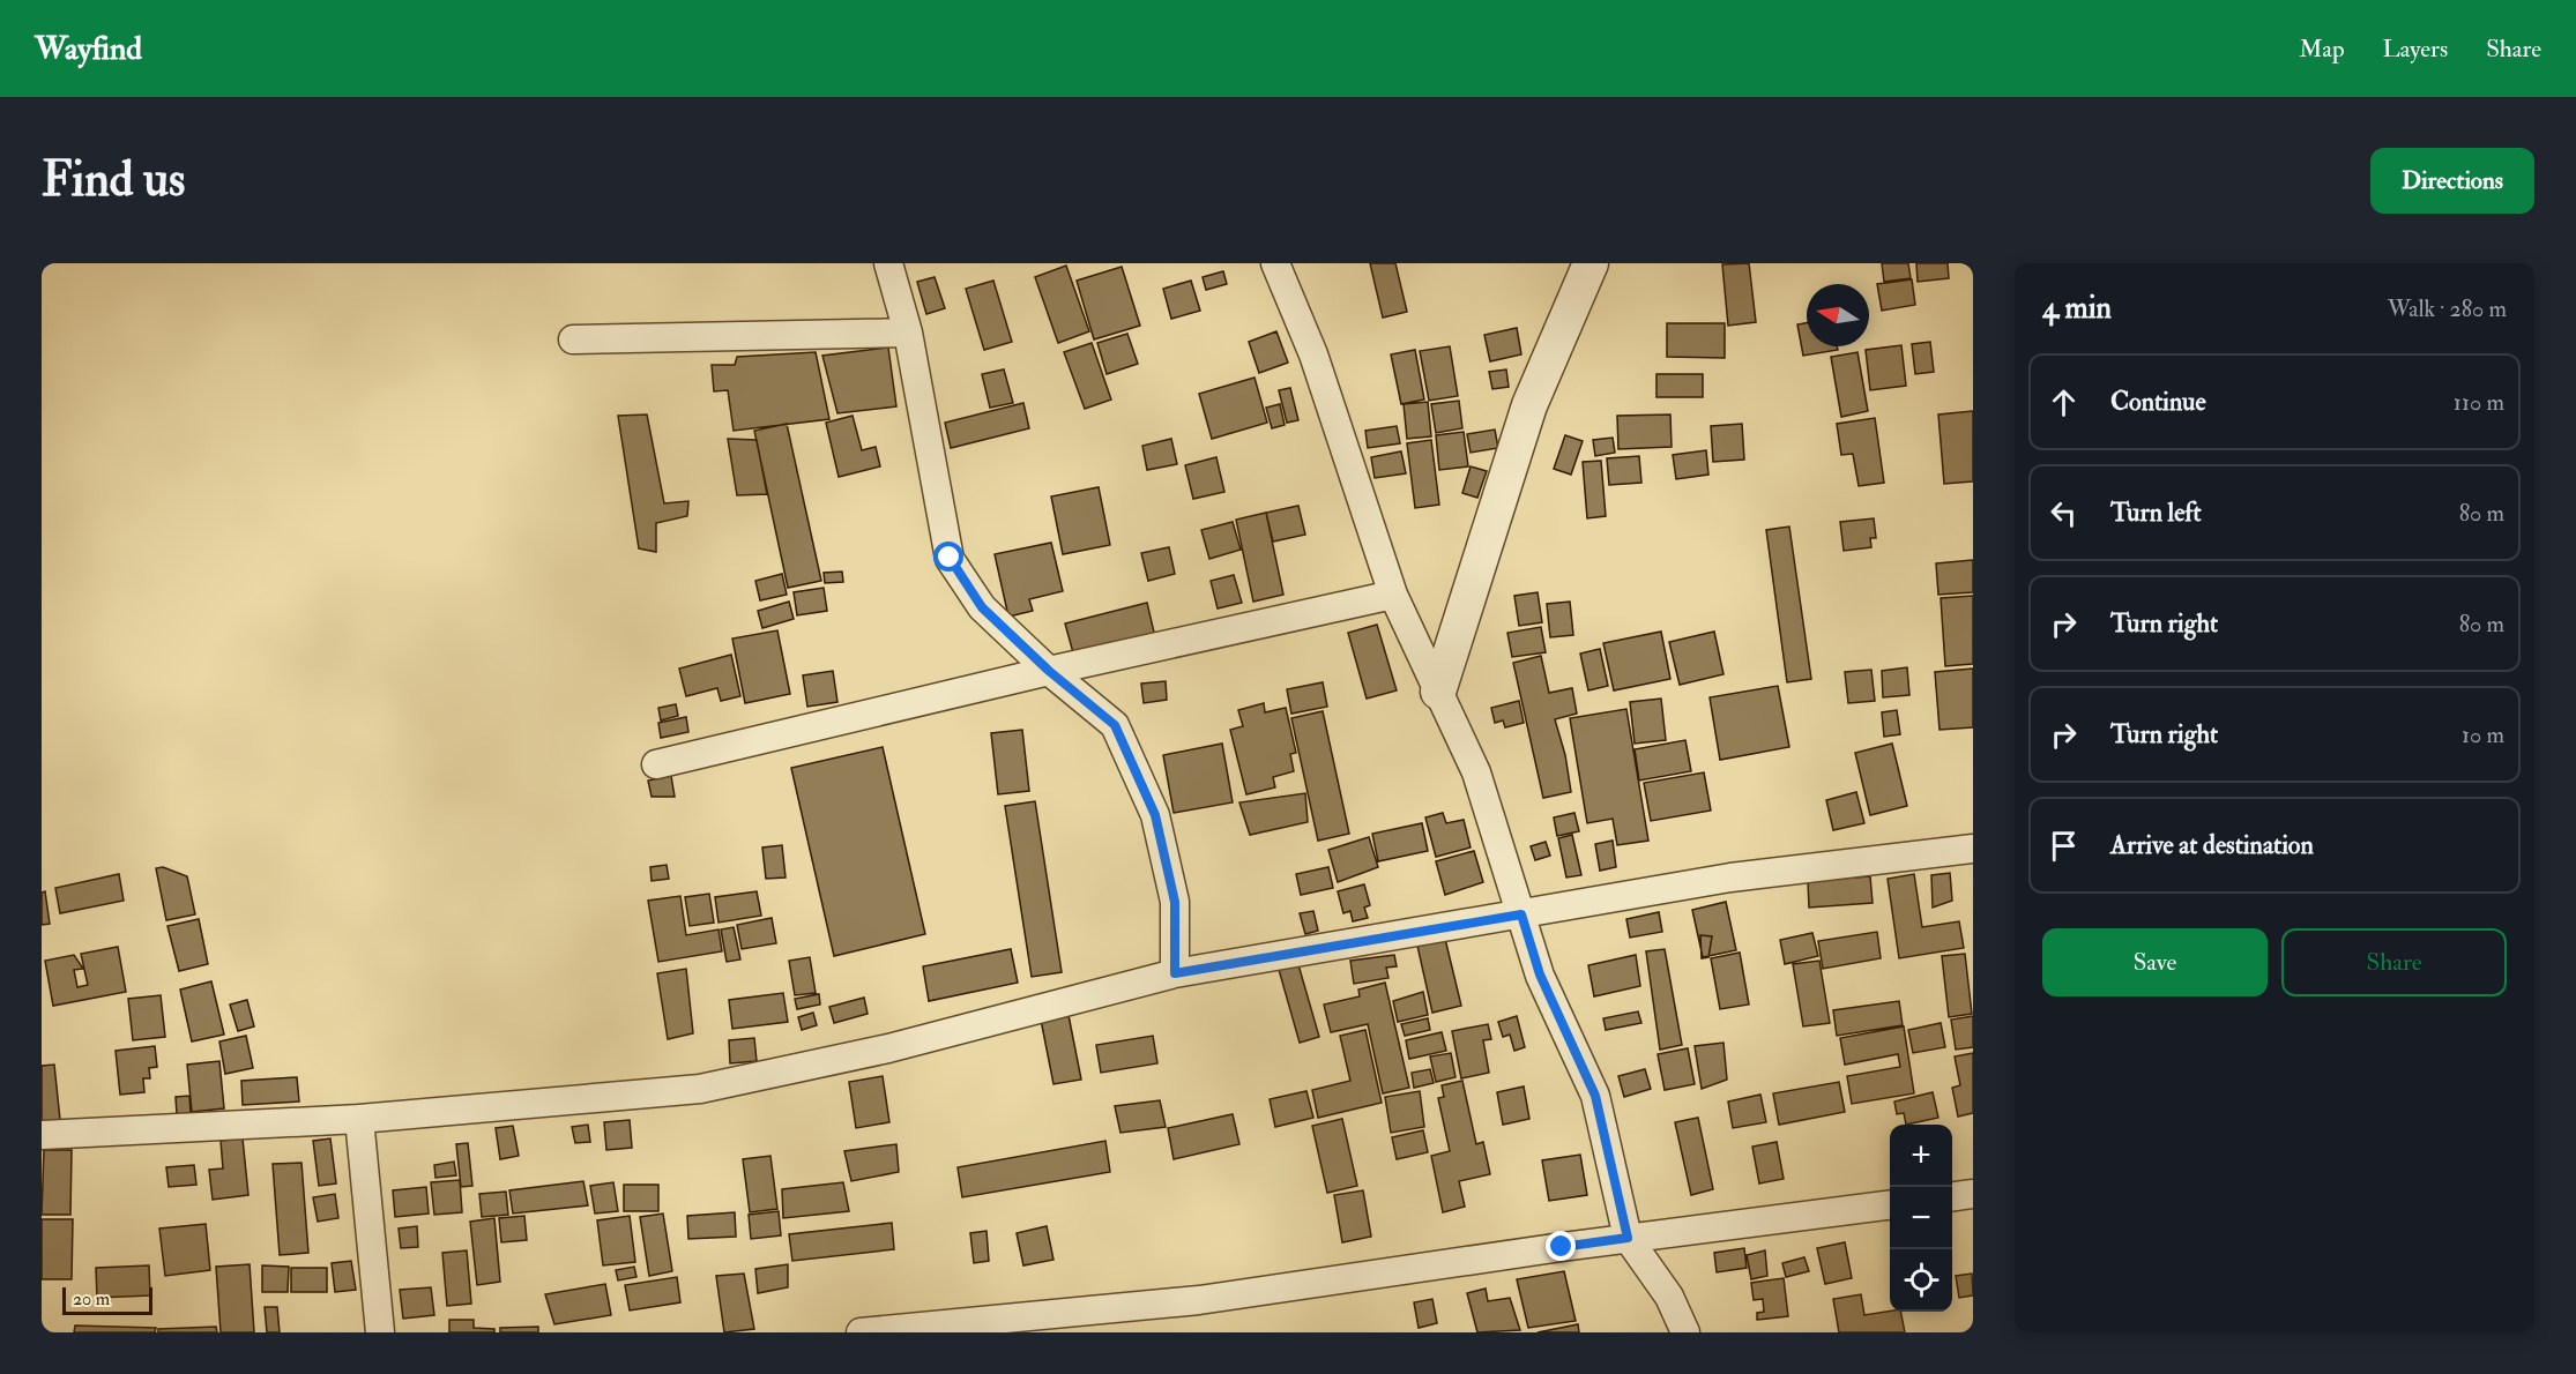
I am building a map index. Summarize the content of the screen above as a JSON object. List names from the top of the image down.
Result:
{
  "scale_bar": "20 m",
  "north": "left",
  "page": {
    "header": "Wayfind",
    "nav": ["Map", "Layers", "Share"],
    "buttons": [
      "Directions",
      ["Save", "Share"]
    ],
    "title": "Find us",
    "heading": ["4 min", "Walk · 280 m"],
    "list": [
      ["Continue", "110 m"],
      ["Turn left", "80 m"],
      ["Turn right", "80 m"],
      ["Turn right", "10 m"],
      "Arrive at destination"
    ],
    "map_buttons": ["+", "−"],
    "scale": "20 m"
  }
}
